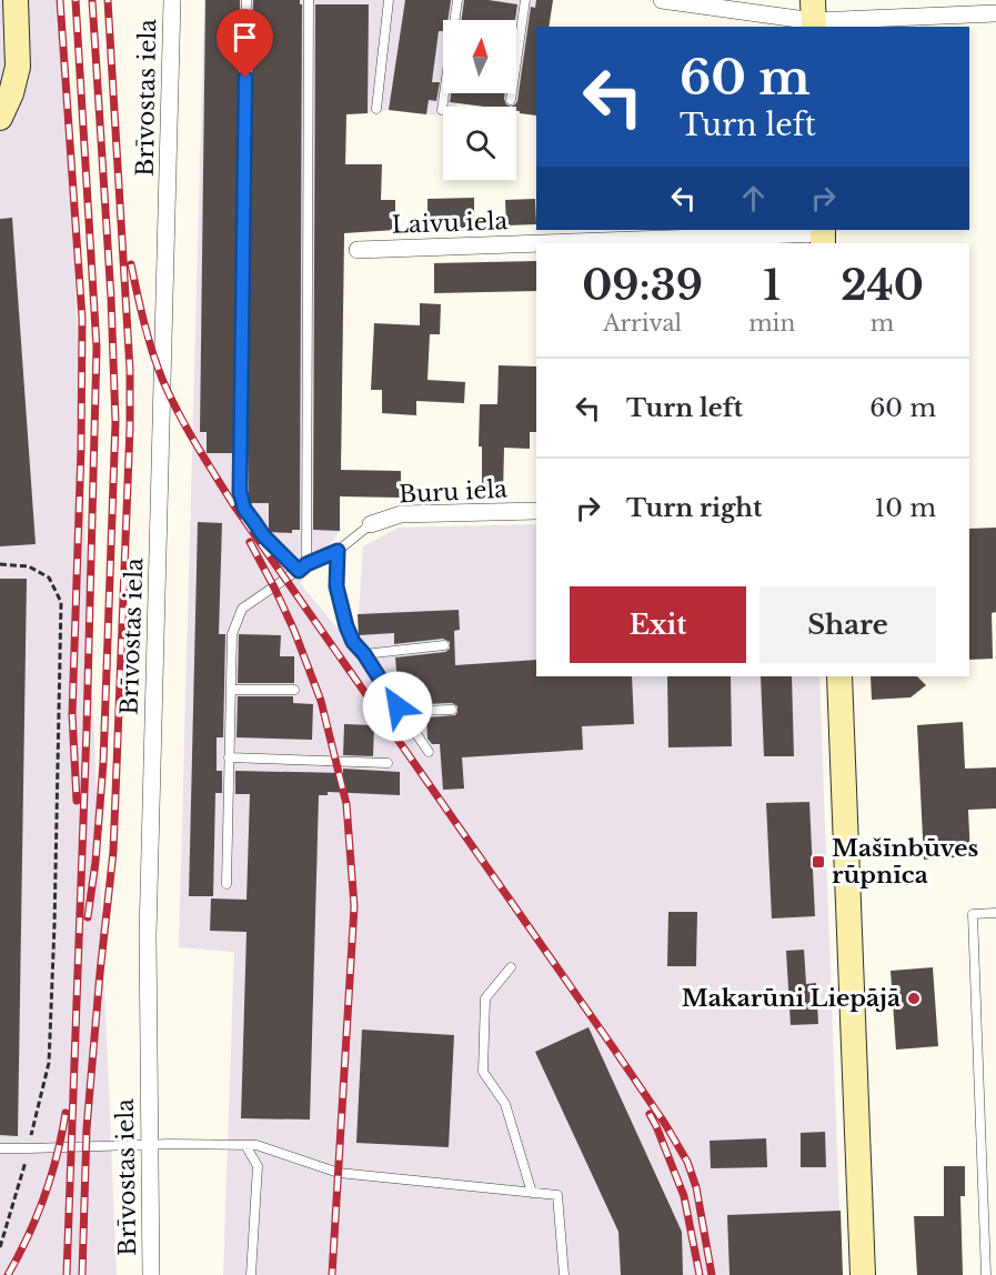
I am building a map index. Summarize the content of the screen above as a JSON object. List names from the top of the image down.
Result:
{
  "streets": {
    "street": ["Brīvostas iela", "Laivu iela", "Buru iela"]
  },
  "places": {
    "transit": ["Mašīnbūves rūpnīca"],
    "other": ["Makarūni Liepājā"]
  },
  "north": "top",
  "page": {
    "turn": ["60 m", "Turn left"],
    "eta": [
      "09:39",
      "Arrival",
      "1",
      "min",
      "240",
      "m"
    ],
    "list": [
      {
        "name": "Turn left",
        "value": "60 m"
      },
      {
        "name": "Turn right",
        "value": "10 m"
      }
    ],
    "buttons": ["Exit", "Share"]
  }
}
